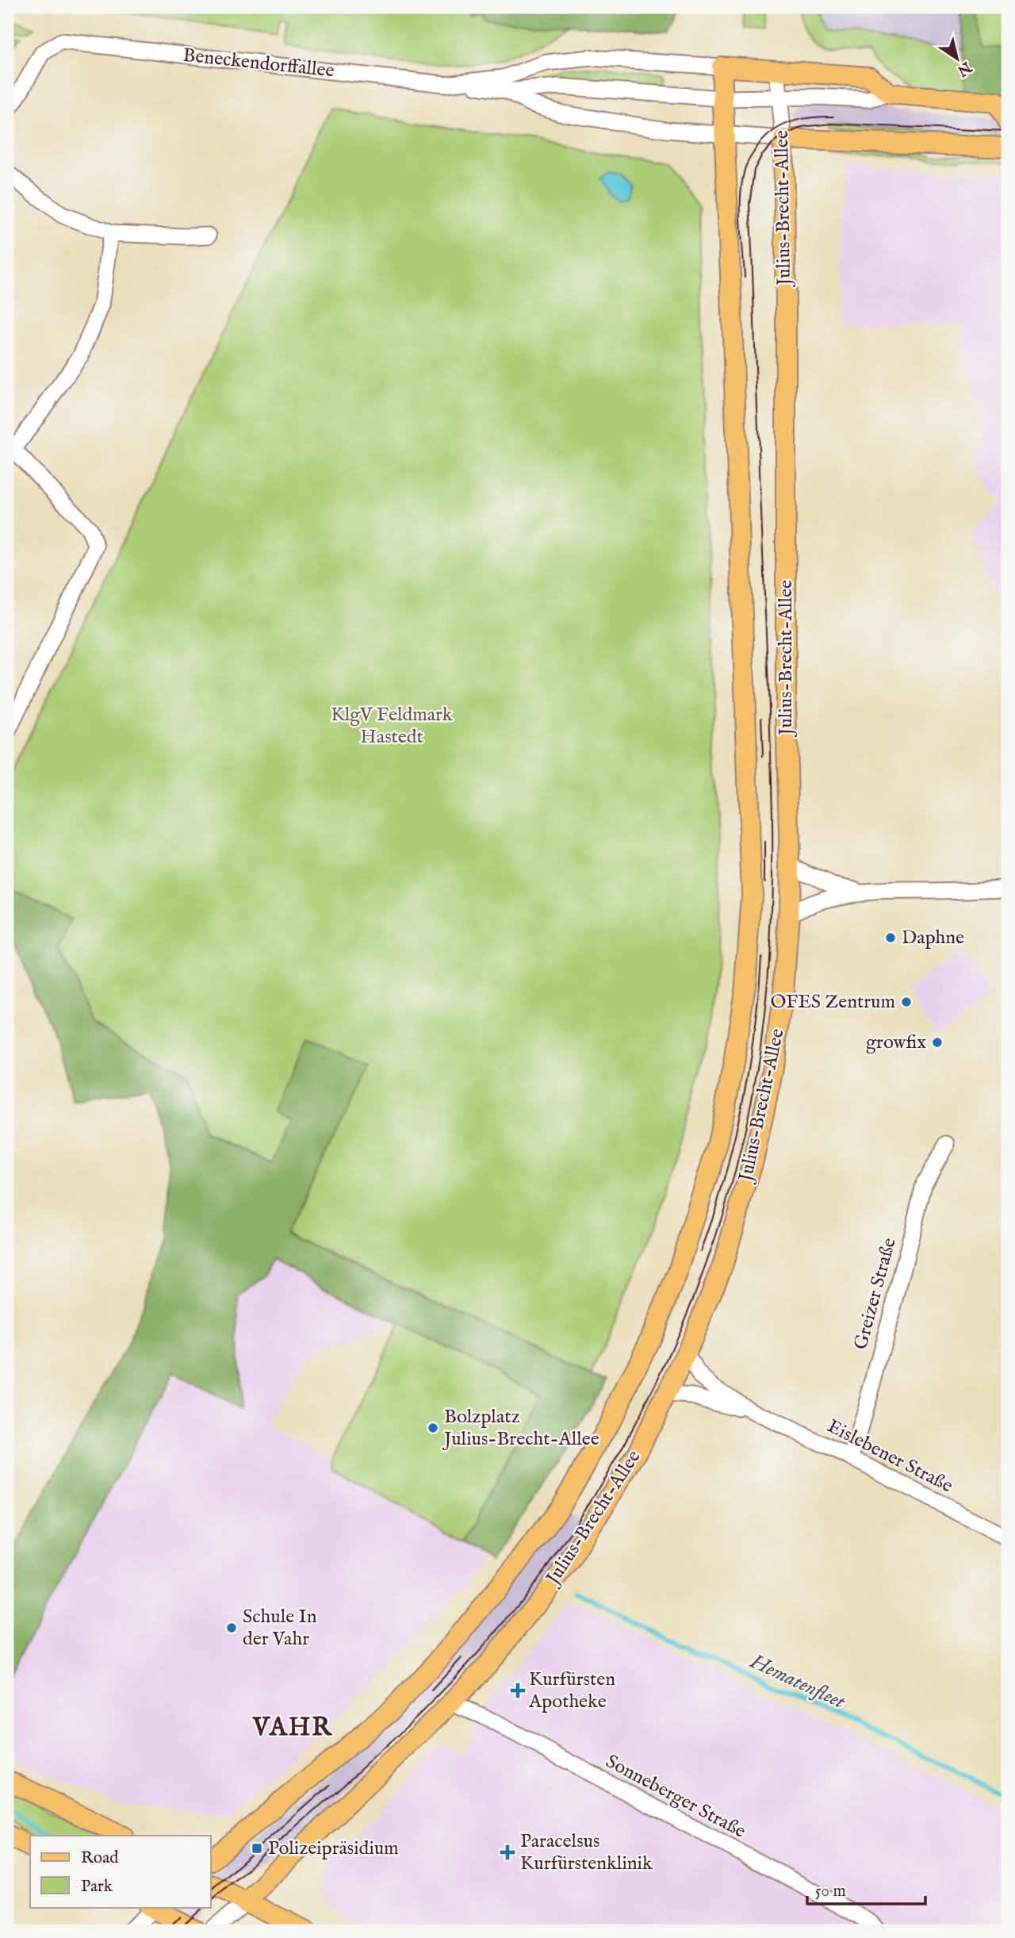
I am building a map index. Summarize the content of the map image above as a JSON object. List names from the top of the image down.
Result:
{
  "streets": {
    "main road": ["Beneckendorffallee", "Julius-Brecht-Allee"],
    "street": ["Greizer Straße", "Eislebener Straße", "Sonneberger Straße"]
  },
  "crossings": [
    ["Beneckendorffallee", "Julius-Brecht-Allee"],
    ["Julius-Brecht-Allee", "Eislebener Straße"],
    ["Julius-Brecht-Allee", "Sonneberger Straße"],
    ["Greizer Straße", "Eislebener Straße"]
  ],
  "districts": ["VAHR"],
  "water": ["Hematenfleet"],
  "parks": ["KlgV Feldmark Hastedt"],
  "places": {
    "other": [
      "Daphne",
      "OFES Zentrum",
      "growfix",
      "Bolzplatz Julius-Brecht-Allee",
      "Schule In der Vahr"
    ],
    "health": ["Kurfürsten Apotheke", "Paracelsus Kurfürstenklinik"],
    "transit": ["Polizeipräsidium"]
  },
  "legend": ["Road", "Park"],
  "scale_bar": "50 m",
  "north": "bottom right"
}
